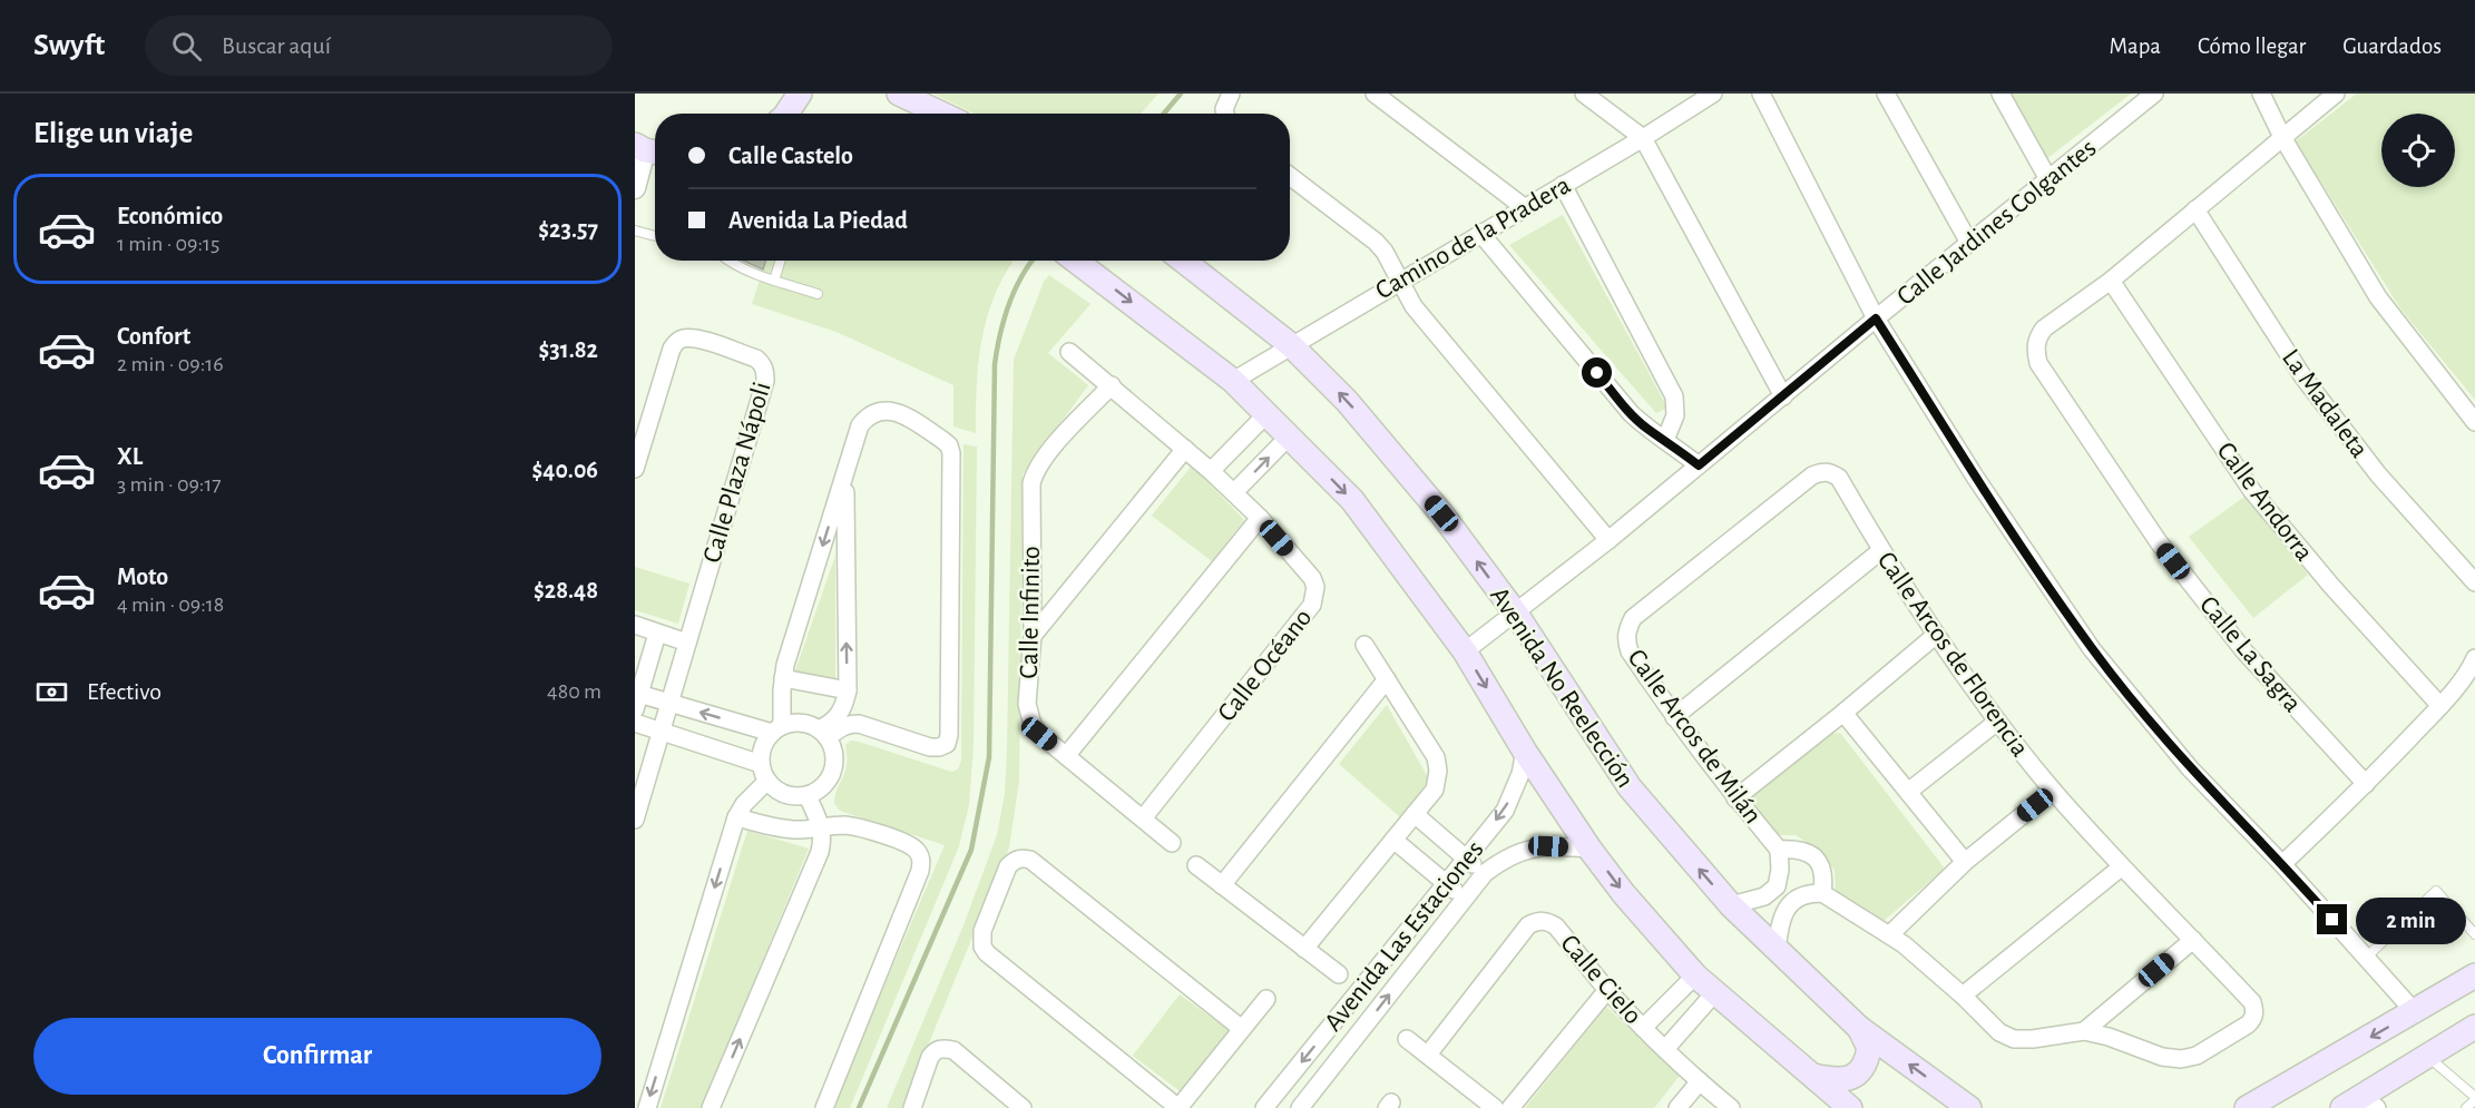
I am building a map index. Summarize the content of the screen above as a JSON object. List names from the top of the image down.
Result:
{
  "streets": {
    "main road": ["Avenida No Reelección"],
    "street": [
      "Calle Jardines Colgantes",
      "Camino de la Pradera",
      "La Madaleta",
      "Calle Plaza Nápoli",
      "Calle Andorra",
      "Calle Infinito",
      "Calle Arcos de Florencia",
      "Calle La Sagra",
      "Calle Océano",
      "Calle Arcos de Milán",
      "Avenida Las Estaciones",
      "Calle Cielo"
    ]
  },
  "crossings": [
    ["Calle Jardines Colgantes", "Avenida No Reelección"],
    ["Camino de la Pradera", "Avenida No Reelección"],
    ["Calle Andorra", "Calle La Sagra"],
    ["Calle Infinito", "Calle Océano"],
    ["Calle Arcos de Florencia", "Calle Arcos de Milán"]
  ],
  "page": {
    "header": "Swyft",
    "search": "Buscar aquí",
    "nav": ["Mapa", "Cómo llegar", "Guardados"],
    "heading": "Elige un viaje",
    "banner": ["Calle Castelo", "Avenida La Piedad"],
    "list": [
      {
        "name": "Económico",
        "note": "1 min · 09:15",
        "value": "$23.57"
      },
      {
        "name": "Confort",
        "note": "2 min · 09:16",
        "value": "$31.82"
      },
      {
        "name": "XL",
        "note": "3 min · 09:17",
        "value": "$40.06"
      },
      {
        "name": "Moto",
        "note": "4 min · 09:18",
        "value": "$28.48"
      }
    ],
    "pay": ["Efectivo", "480 m"],
    "bubble": "2 min",
    "buttons": "Confirmar"
  }
}
